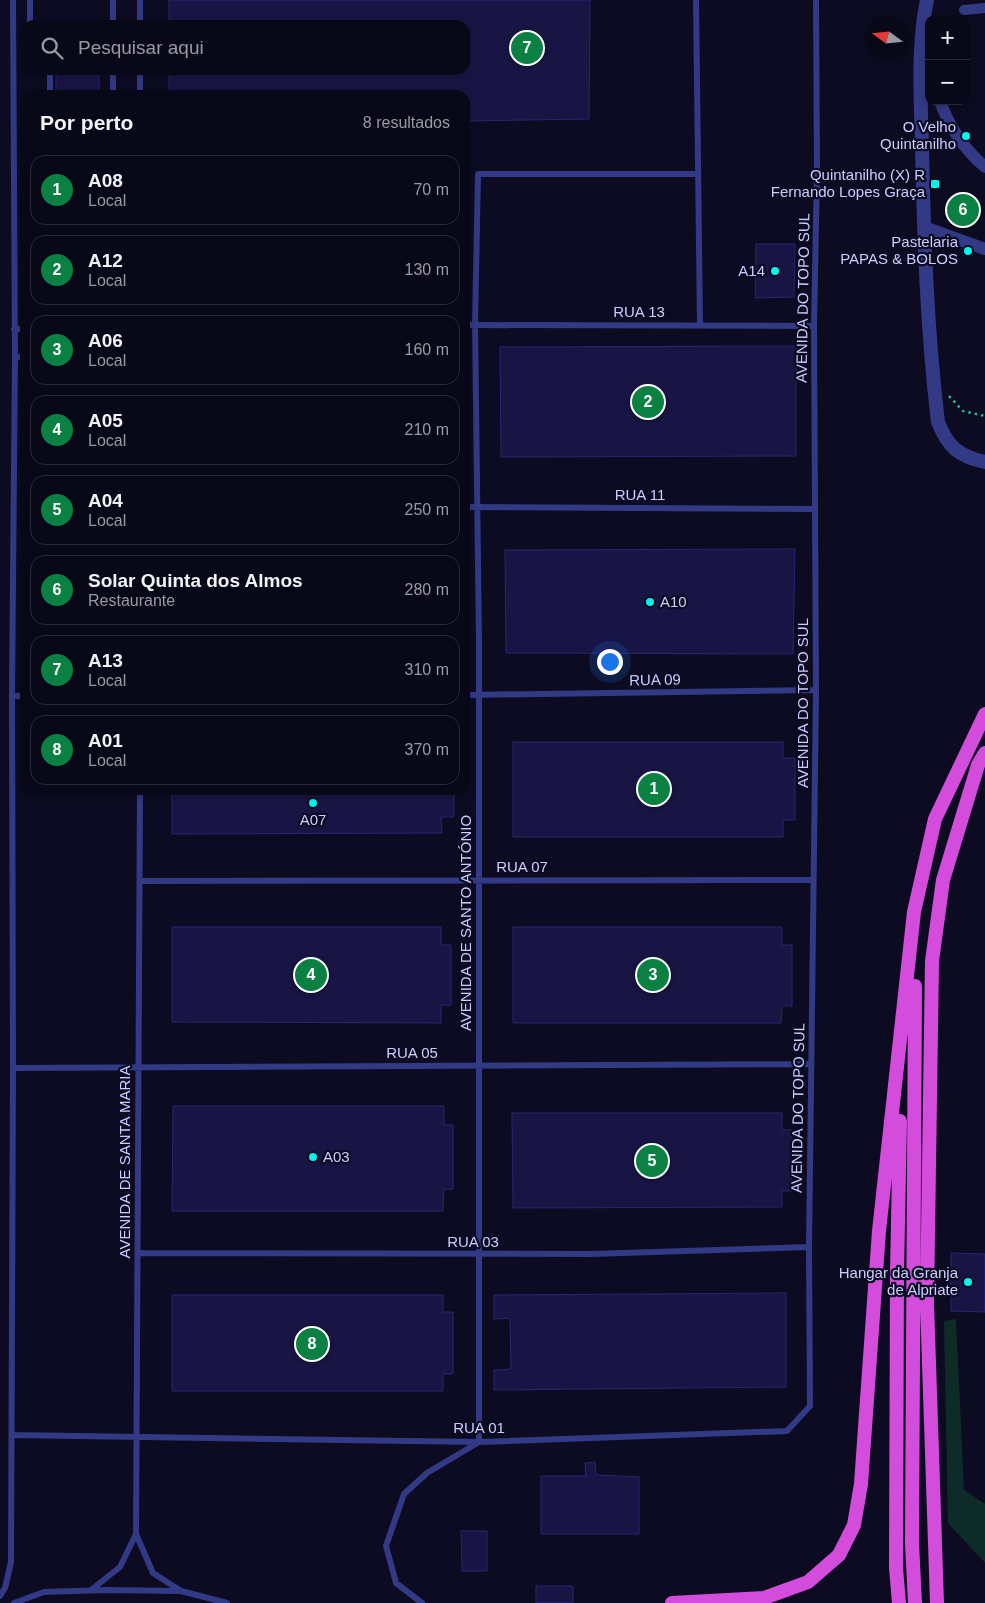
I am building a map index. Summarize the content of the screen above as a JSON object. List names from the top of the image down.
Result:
{
  "streets": {
    "lane": [
      "AVENIDA DO TOPO SUL",
      "RUA 13",
      "RUA 11",
      "RUA 09",
      "RUA 07",
      "AVENIDA DE SANTO ANTÓNIO",
      "RUA 05",
      "AVENIDA DE SANTA MARIA",
      "RUA 03",
      "RUA 01"
    ]
  },
  "crossings": [
    ["AVENIDA DO TOPO SUL", "RUA 13"],
    ["AVENIDA DO TOPO SUL", "RUA 11"],
    ["AVENIDA DO TOPO SUL", "RUA 09"],
    ["AVENIDA DO TOPO SUL", "RUA 07"],
    ["AVENIDA DO TOPO SUL", "RUA 05"],
    ["AVENIDA DO TOPO SUL", "RUA 03"],
    ["AVENIDA DO TOPO SUL", "RUA 01"],
    ["RUA 13", "AVENIDA DE SANTO ANTÓNIO"],
    ["RUA 11", "AVENIDA DE SANTO ANTÓNIO"],
    ["RUA 09", "AVENIDA DE SANTO ANTÓNIO"],
    ["RUA 07", "AVENIDA DE SANTO ANTÓNIO"],
    ["RUA 07", "AVENIDA DE SANTA MARIA"],
    ["AVENIDA DE SANTO ANTÓNIO", "RUA 05"],
    ["AVENIDA DE SANTO ANTÓNIO", "RUA 03"],
    ["AVENIDA DE SANTO ANTÓNIO", "RUA 01"],
    ["RUA 05", "AVENIDA DE SANTA MARIA"],
    ["AVENIDA DE SANTA MARIA", "RUA 03"],
    ["AVENIDA DE SANTA MARIA", "RUA 01"]
  ],
  "places": {
    "other": [
      "O Velho Quintanilho",
      "Pastelaria PAPAS & BOLOS",
      "A14",
      "A10",
      "A07",
      "A03",
      "Hangar da Granja de Alpriate"
    ],
    "transit": ["Quintanilho (X) R Fernando Lopes Graça"]
  },
  "north": "left",
  "page": {
    "map_buttons": ["+", "−"],
    "search": "Pesquisar aqui",
    "pins": [
      "7",
      "6",
      "2",
      "1",
      "3",
      "4",
      "5",
      "8"
    ],
    "heading": ["Por perto", "8 resultados"],
    "list": [
      {
        "mark": "1",
        "name": "A08",
        "note": "Local",
        "value": "70 m"
      },
      {
        "mark": "2",
        "name": "A12",
        "note": "Local",
        "value": "130 m"
      },
      {
        "mark": "3",
        "name": "A06",
        "note": "Local",
        "value": "160 m"
      },
      {
        "mark": "4",
        "name": "A05",
        "note": "Local",
        "value": "210 m"
      },
      {
        "mark": "5",
        "name": "A04",
        "note": "Local",
        "value": "250 m"
      },
      {
        "mark": "6",
        "name": "Solar Quinta dos Almos",
        "note": "Restaurante",
        "value": "280 m"
      },
      {
        "mark": "7",
        "name": "A13",
        "note": "Local",
        "value": "310 m"
      },
      {
        "mark": "8",
        "name": "A01",
        "note": "Local",
        "value": "370 m"
      }
    ]
  }
}
